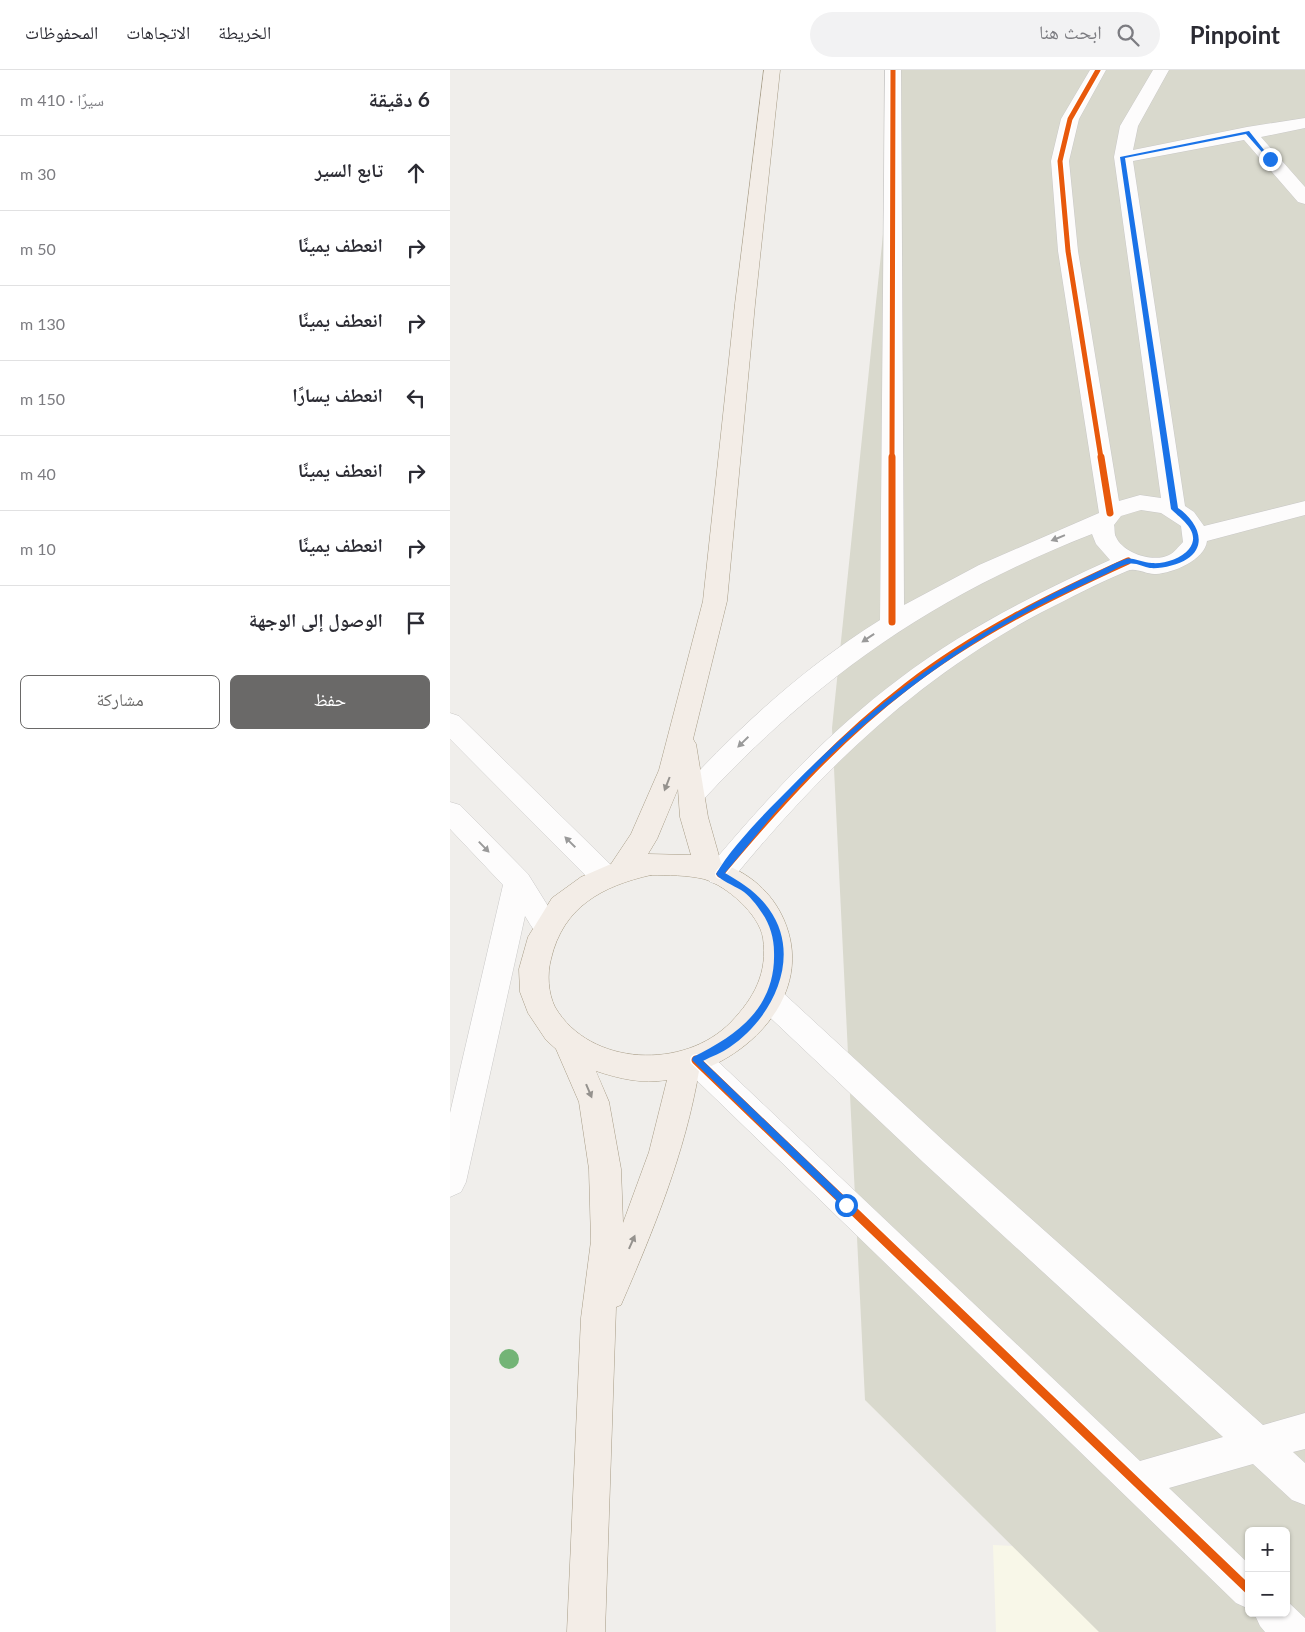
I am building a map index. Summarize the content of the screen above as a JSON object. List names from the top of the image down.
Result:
{
  "page": {
    "header": "Pinpoint",
    "search": "ابحث هنا",
    "nav": ["الخريطة", "الاتجاهات", "المحفوظات"],
    "heading": ["6 دقيقة", "سيرًا · 410 m"],
    "list": [
      ["تابع السير", "30 m"],
      ["انعطف يمينًا", "50 m"],
      ["انعطف يمينًا", "130 m"],
      ["انعطف يسارًا", "150 m"],
      ["انعطف يمينًا", "40 m"],
      ["انعطف يمينًا", "10 m"],
      "الوصول إلى الوجهة"
    ],
    "buttons": ["حفظ", "مشاركة"],
    "map_buttons": ["+", "−"]
  }
}
